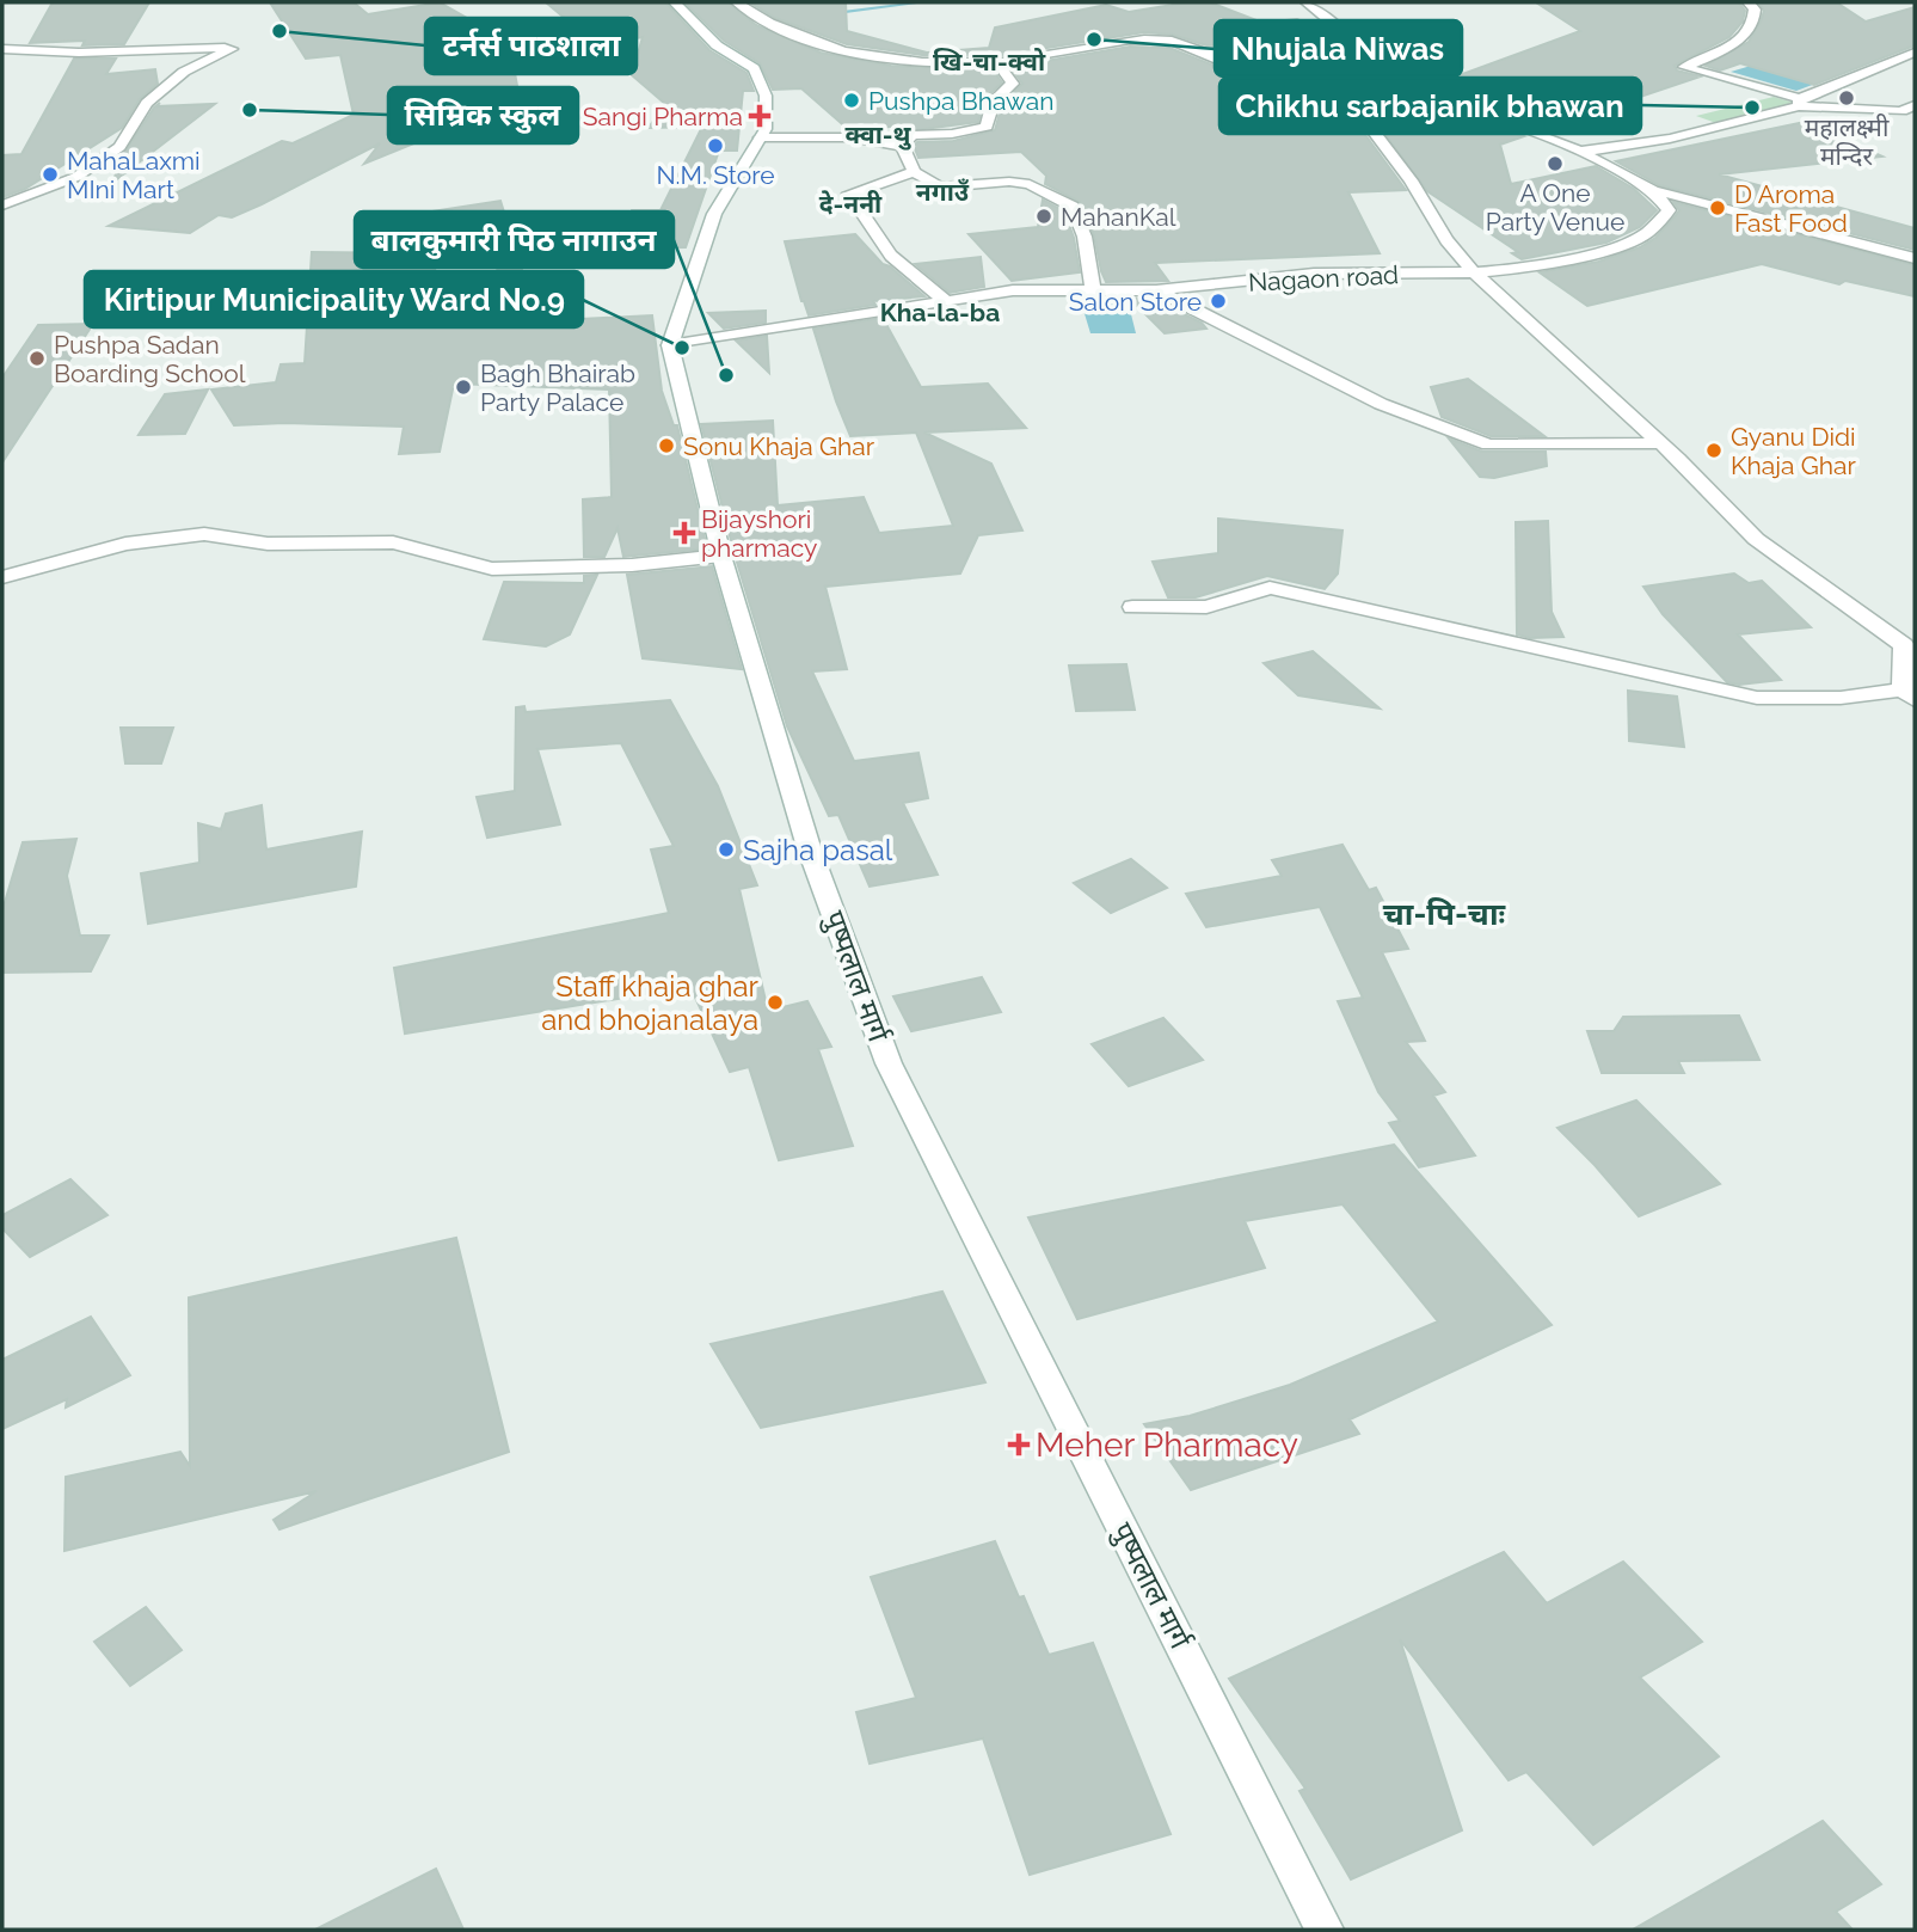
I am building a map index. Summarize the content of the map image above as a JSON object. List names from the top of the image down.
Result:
{
  "streets": {
    "street": ["Nagaon road", "पुष्पलाल मार्ग"]
  },
  "crossings": [
    ["Nagaon road", "पुष्पलाल मार्ग"]
  ],
  "districts": [
    "खि-चा-क्वो",
    "क्वा-थु",
    "नगाउँ",
    "दे-ननी",
    "Kha-la-ba",
    "चा-पि-चाः"
  ],
  "places": {
    "other": [
      "टर्नर्स पाठशाला",
      "Nhujala Niwas",
      "महालक्ष्मी मन्दिर",
      "Pushpa Bhawan",
      "Chikhu sarbajanik bhawan",
      "सिम्रिक स्कुल",
      "N.M. Store",
      "A One Party Venue",
      "MahaLaxmi MIni Mart",
      "D Aroma Fast Food",
      "MahanKal",
      "Salon Store",
      "Kirtipur Municipality Ward No.9",
      "Pushpa Sadan Boarding School",
      "बालकुमारी पिठ नागाउन",
      "Bagh Bhairab Party Palace",
      "Sonu Khaja Ghar",
      "Gyanu Didi Khaja Ghar",
      "Sajha pasal",
      "Staff khaja ghar and bhojanalaya"
    ],
    "health": ["Sangi Pharma", "Bijayshori pharmacy", "Meher Pharmacy"]
  }
}
